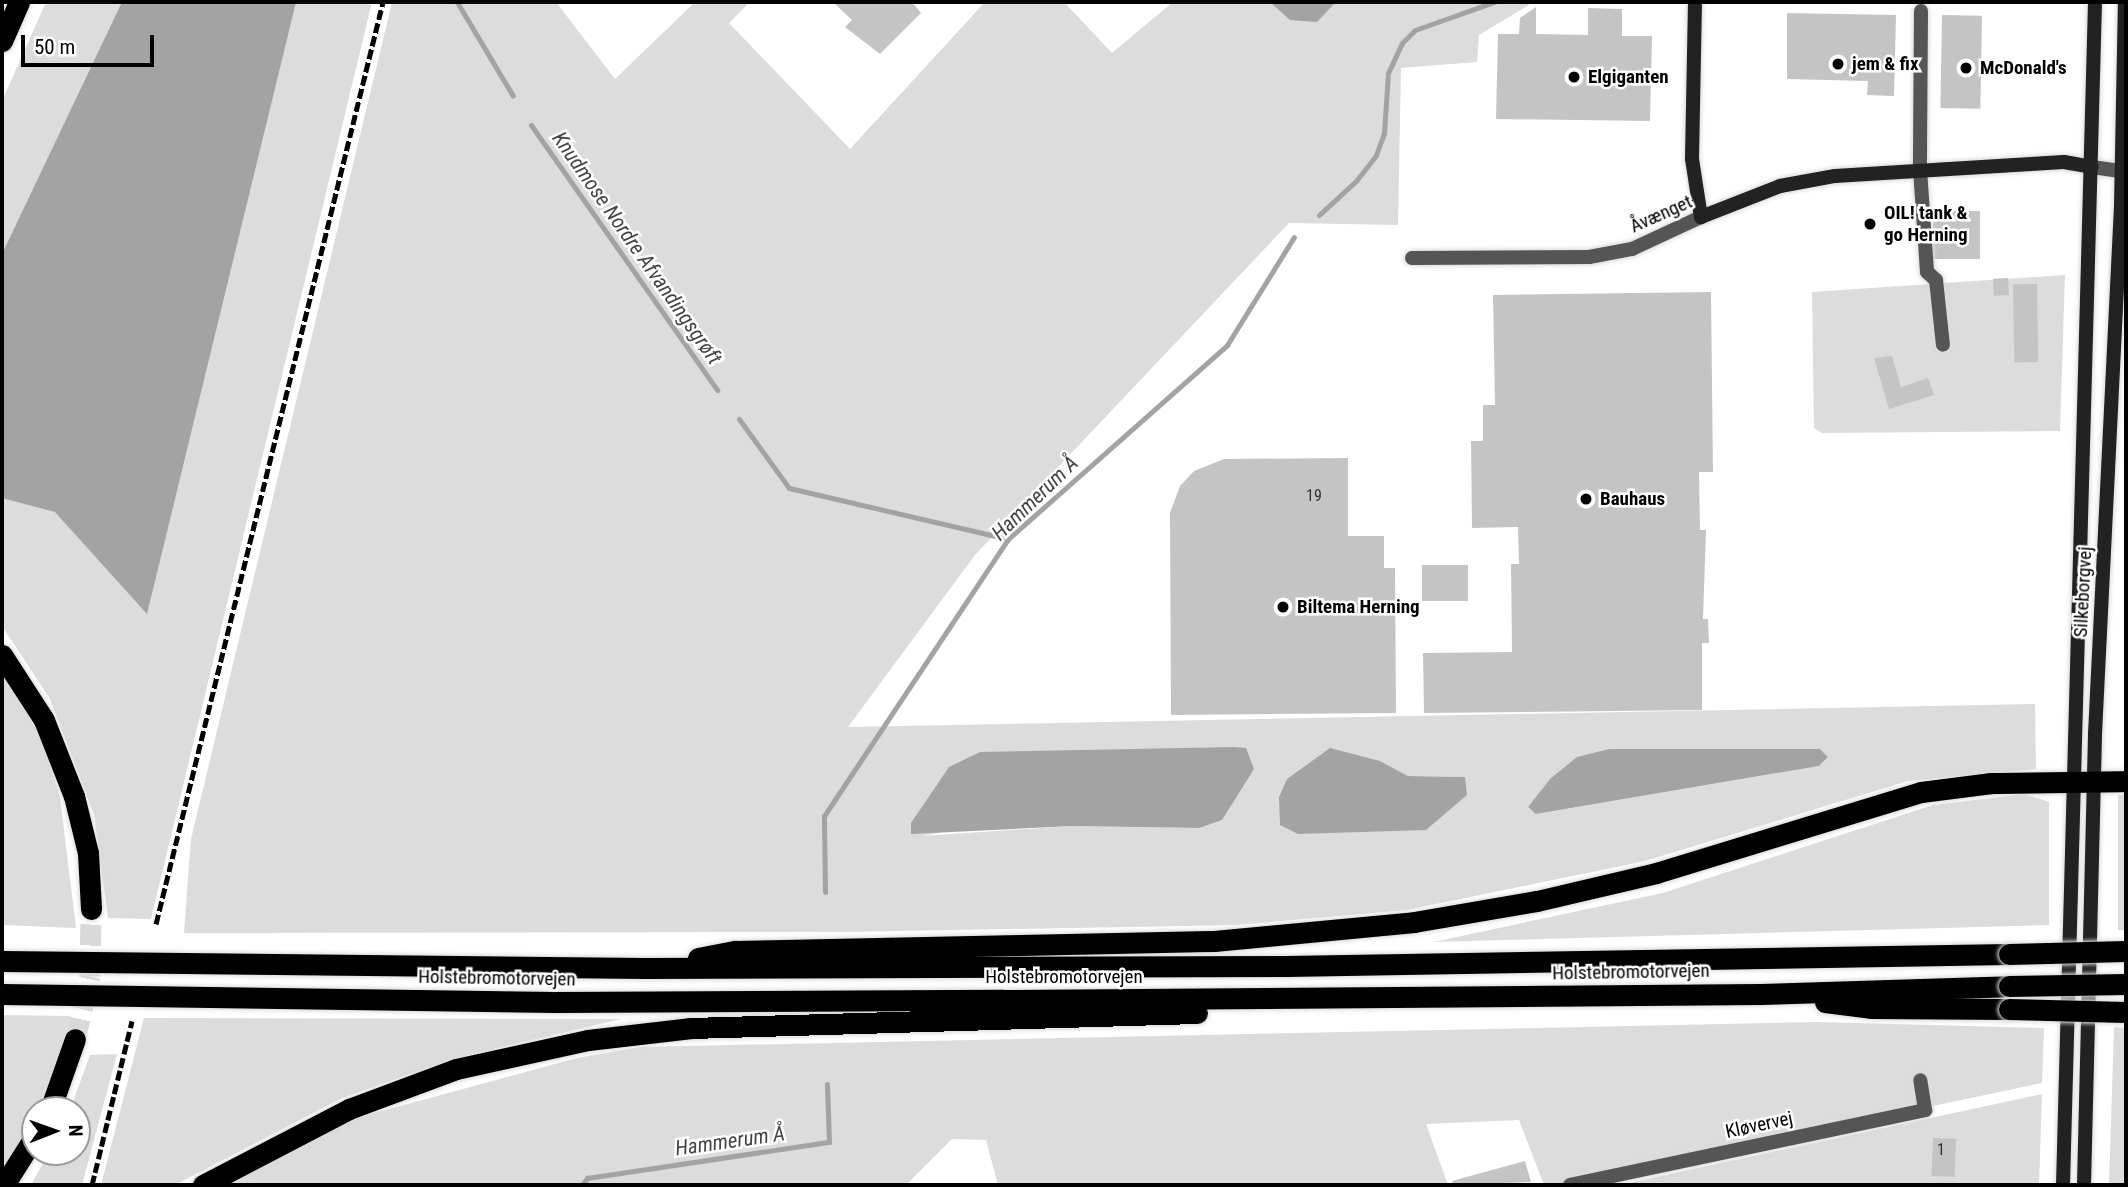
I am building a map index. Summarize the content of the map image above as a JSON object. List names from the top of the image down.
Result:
{
  "streets": {
    "highway": ["Holstebromotorvejen"],
    "main road": ["Åvænget", "Silkeborgvej"],
    "street": ["Kløvervej"]
  },
  "crossings": [
    ["Åvænget", "Silkeborgvej"]
  ],
  "water": ["Knudmose Nordre Afvandingsgrøft", "Hammerum Å"],
  "places": [
    "jem & fix",
    "McDonald's",
    "Elgiganten",
    "OIL! tank & go Herning",
    "Bauhaus",
    "Biltema Herning"
  ],
  "house_numbers": ["19", "1"],
  "scale_bar": "50 m",
  "north": "right"
}
